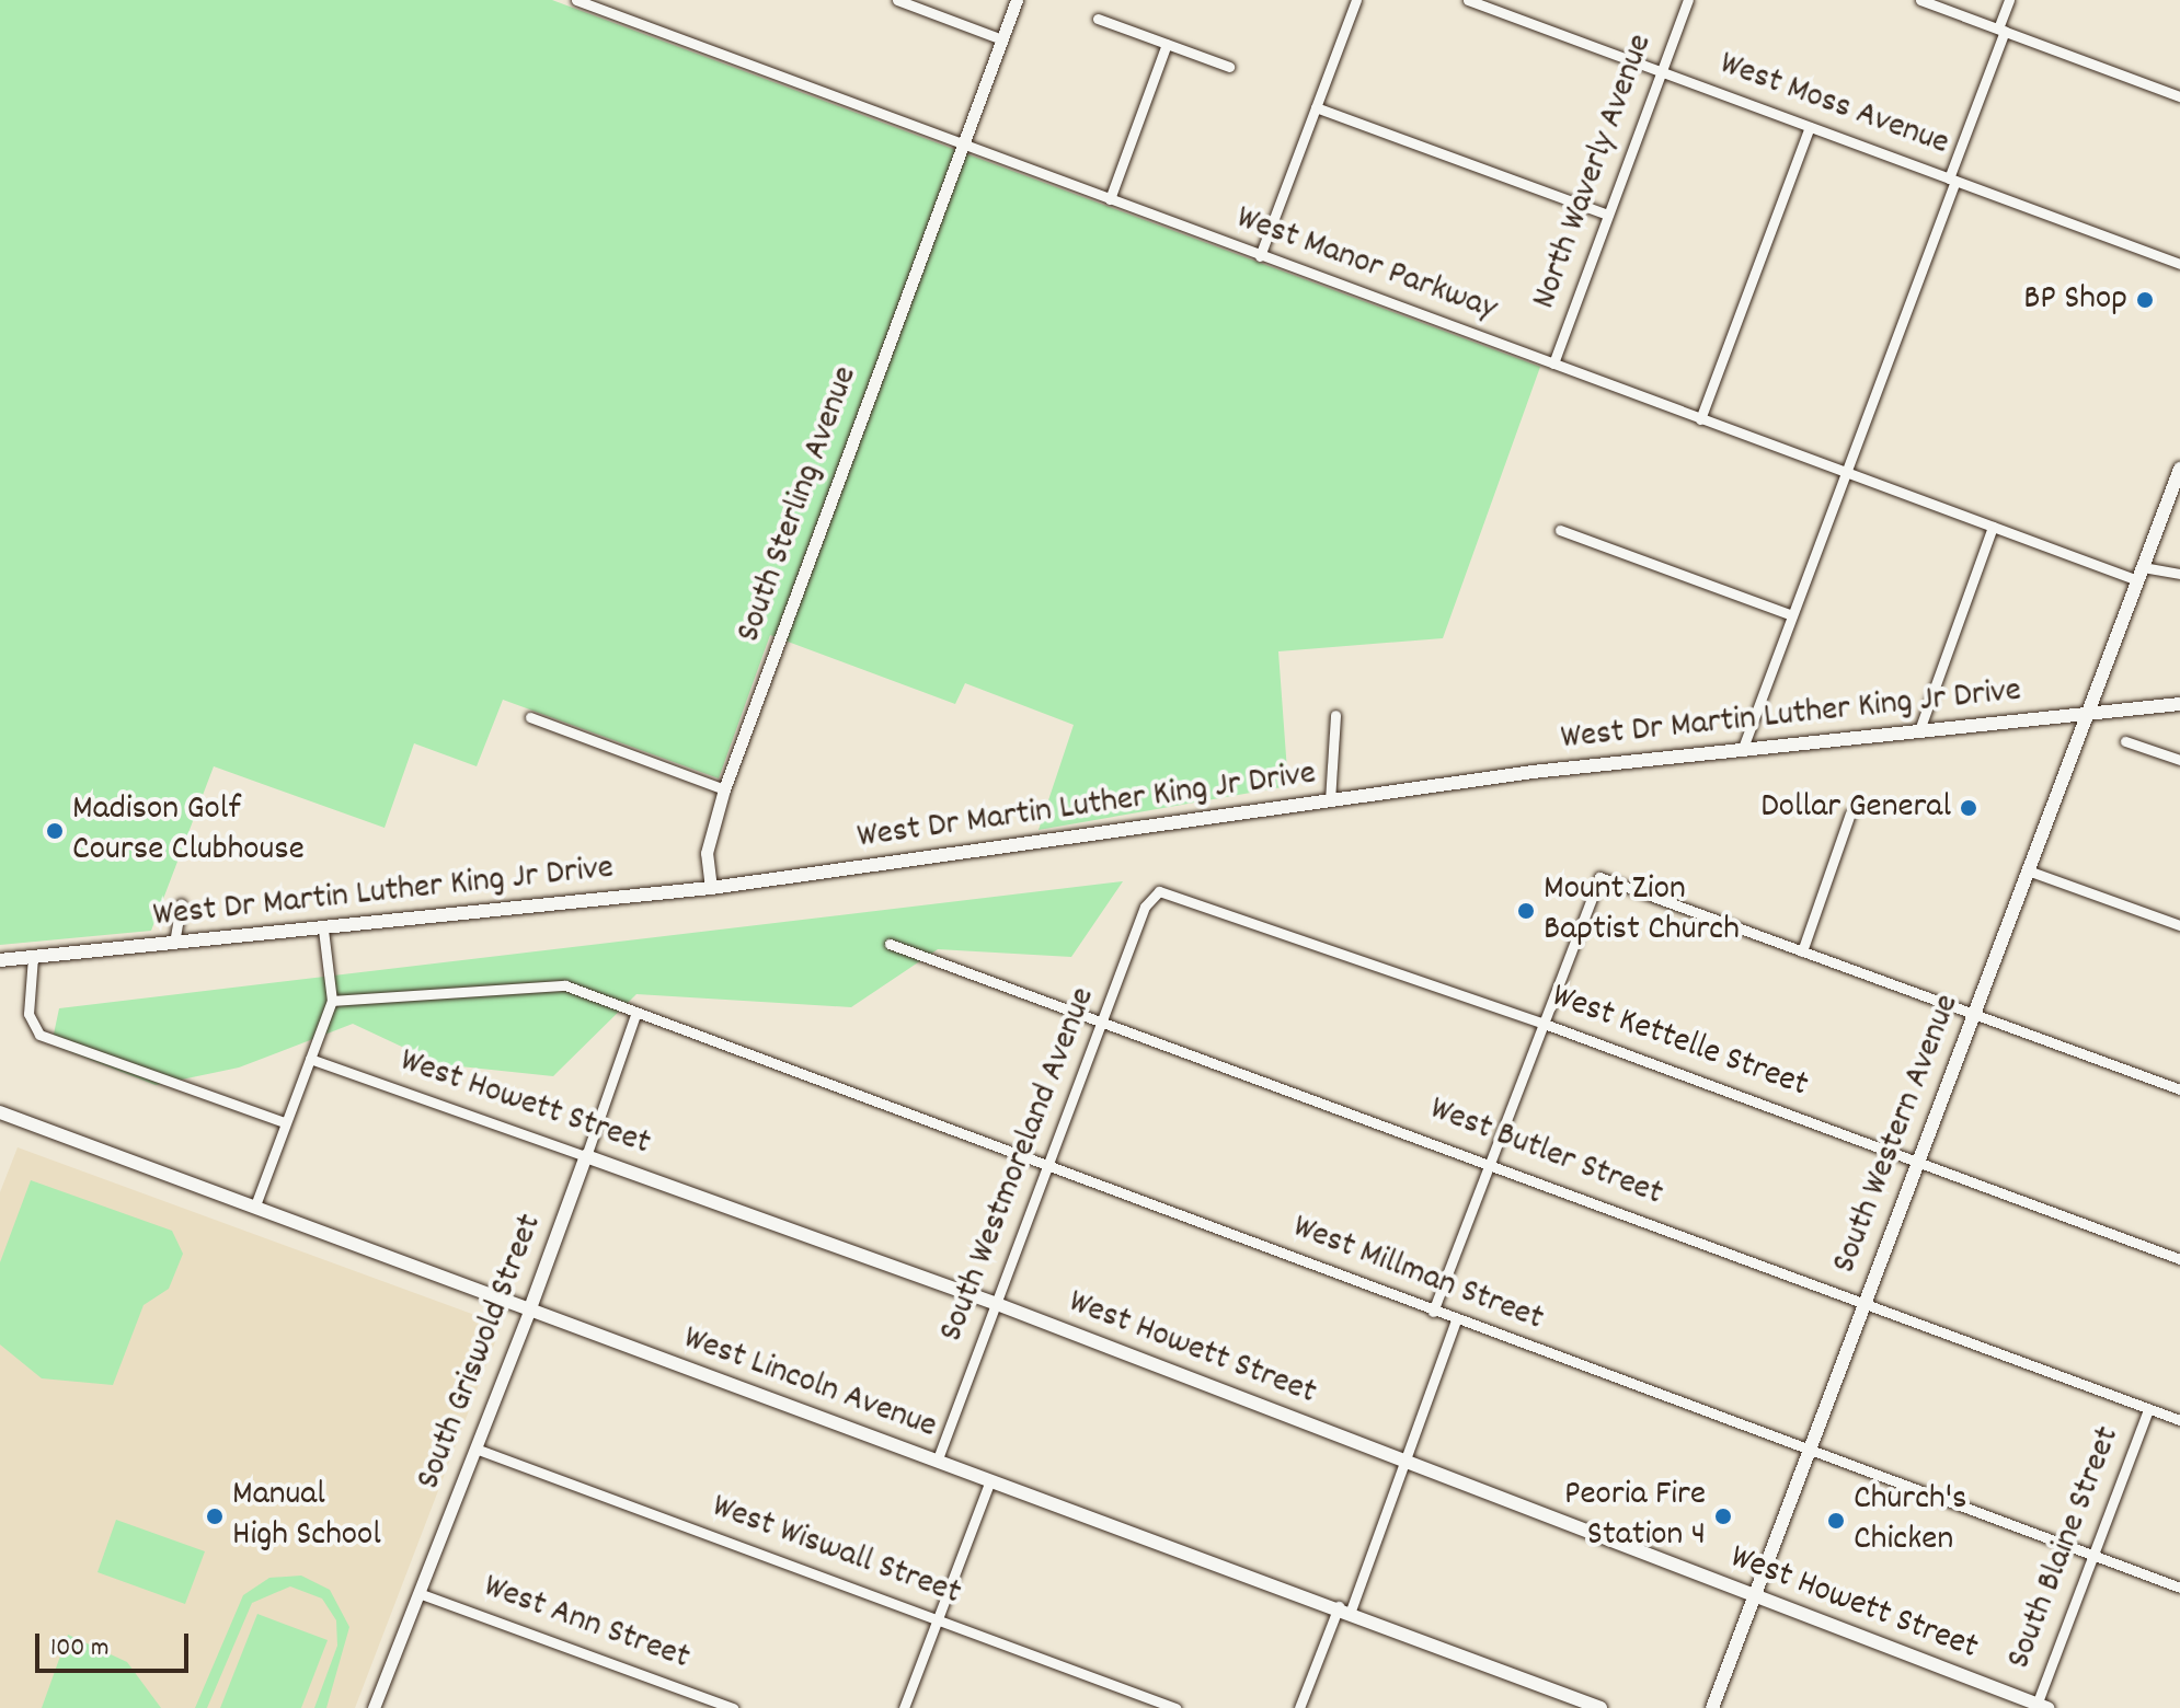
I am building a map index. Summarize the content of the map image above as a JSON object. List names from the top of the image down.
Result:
{
  "streets": {
    "main road": [
      "West Dr Martin Luther King Jr Drive",
      "West Howett Street",
      "South Western Avenue",
      "South Griswold Street",
      "West Lincoln Avenue"
    ],
    "street": [
      "West Moss Avenue",
      "North Waverly Avenue",
      "West Manor Parkway",
      "South Sterling Avenue",
      "West Kettelle Street",
      "West Butler Street",
      "South Westmoreland Avenue",
      "West Millman Street",
      "South Blaine Street",
      "West Wiswall Street",
      "West Ann Street"
    ]
  },
  "crossings": [
    ["West Moss Avenue", "North Waverly Avenue"],
    ["North Waverly Avenue", "West Manor Parkway"],
    ["West Manor Parkway", "South Sterling Avenue"],
    ["West Manor Parkway", "South Western Avenue"],
    ["South Sterling Avenue", "West Dr Martin Luther King Jr Drive"],
    ["West Dr Martin Luther King Jr Drive", "South Western Avenue"],
    ["West Kettelle Street", "South Western Avenue"],
    ["West Kettelle Street", "South Westmoreland Avenue"],
    ["West Howett Street", "South Western Avenue"],
    ["West Howett Street", "South Westmoreland Avenue"],
    ["West Howett Street", "South Griswold Street"],
    ["West Howett Street", "South Blaine Street"],
    ["South Western Avenue", "West Butler Street"],
    ["South Western Avenue", "West Millman Street"],
    ["West Butler Street", "South Westmoreland Avenue"],
    ["West Butler Street", "South Blaine Street"],
    ["South Westmoreland Avenue", "West Millman Street"],
    ["South Westmoreland Avenue", "West Lincoln Avenue"],
    ["West Millman Street", "South Griswold Street"],
    ["West Millman Street", "South Blaine Street"],
    ["South Griswold Street", "West Lincoln Avenue"],
    ["South Griswold Street", "West Wiswall Street"],
    ["South Griswold Street", "West Ann Street"]
  ],
  "places": [
    "BP Shop",
    "Dollar General",
    "Madison Golf Course Clubhouse",
    "Mount Zion Baptist Church",
    "Manual High School",
    "Peoria Fire Station 4",
    "Church's Chicken"
  ],
  "scale_bar": "100 m"
}
